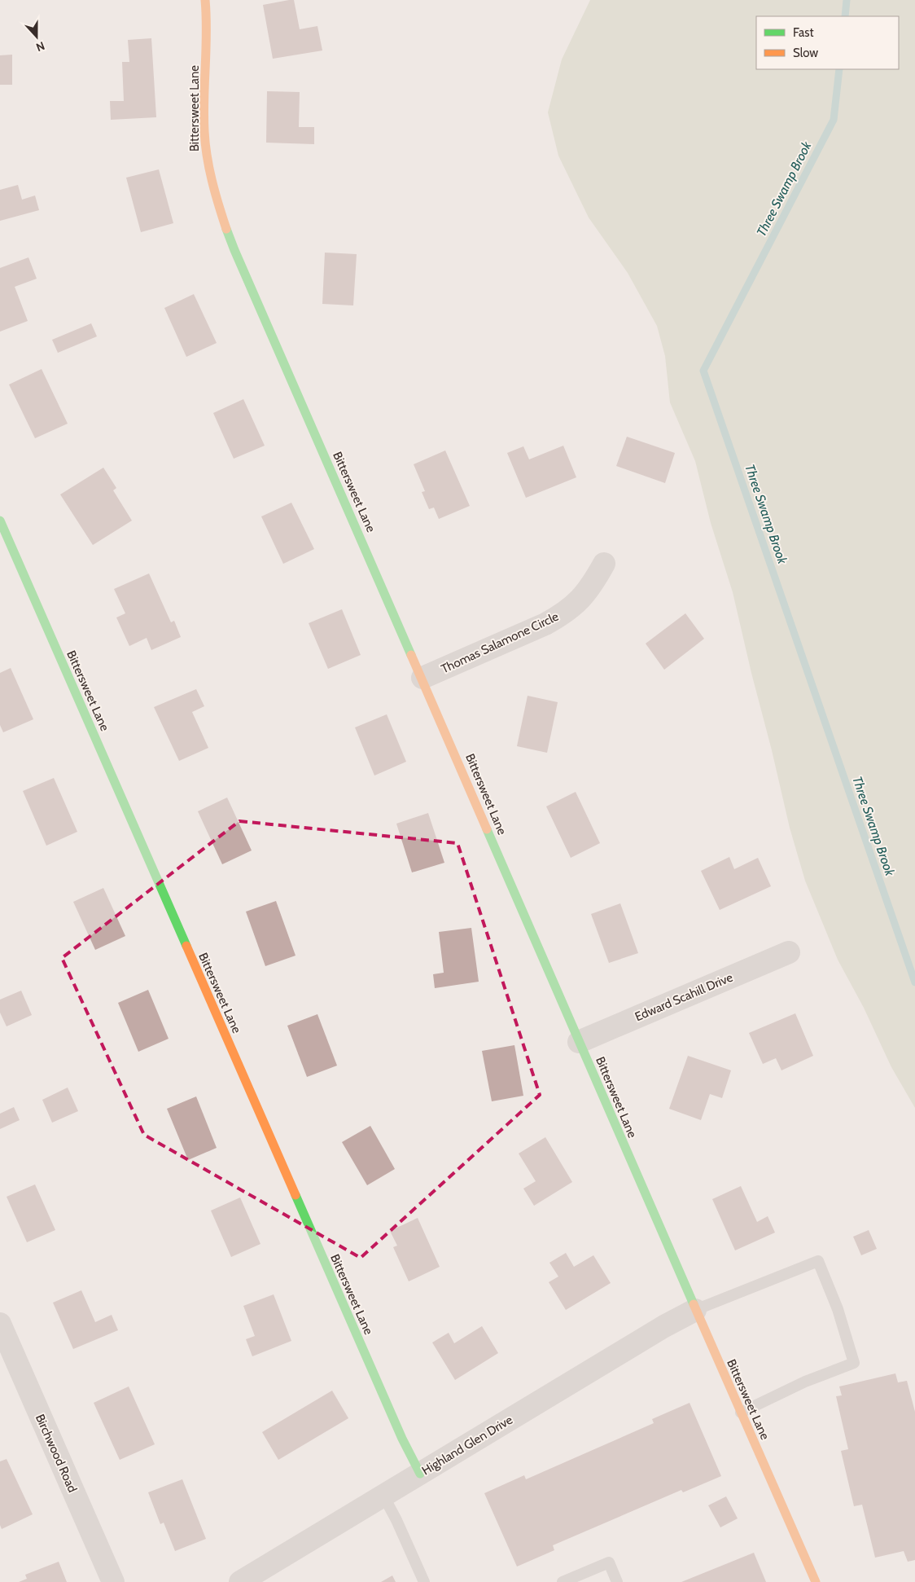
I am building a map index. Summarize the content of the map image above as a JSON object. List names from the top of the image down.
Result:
{
  "streets": {
    "street": [
      "Bittersweet Lane",
      "Thomas Salamone Circle",
      "Edward Scahill Drive",
      "Highland Glen Drive",
      "Birchwood Road"
    ]
  },
  "crossings": [
    ["Bittersweet Lane", "Thomas Salamone Circle"],
    ["Bittersweet Lane", "Edward Scahill Drive"],
    ["Bittersweet Lane", "Highland Glen Drive"]
  ],
  "water": ["Three Swamp Brook"],
  "legend": ["Fast", "Slow"],
  "north": "bottom"
}
